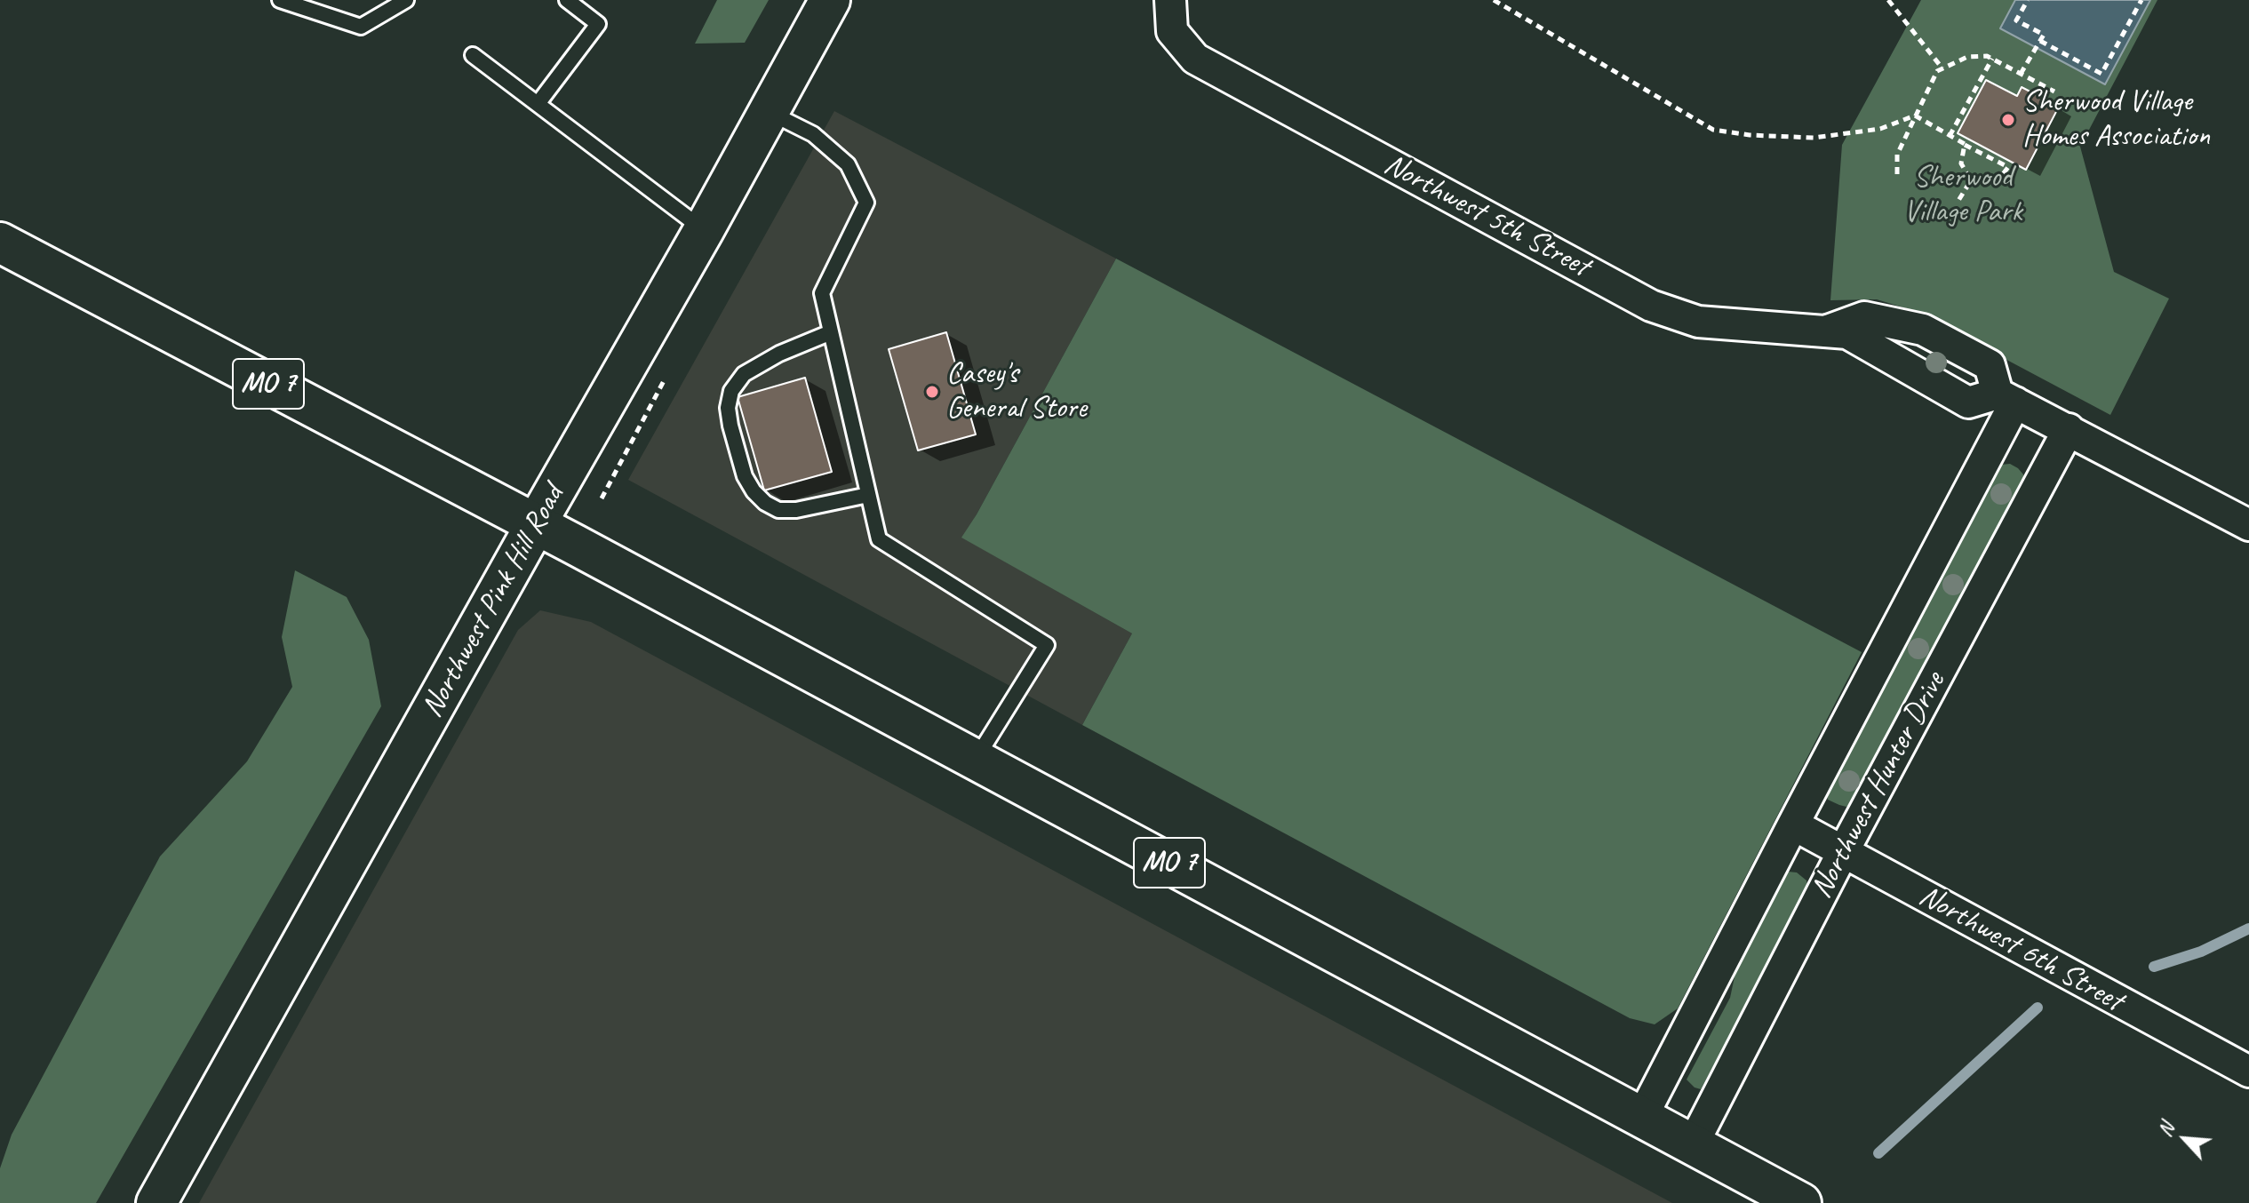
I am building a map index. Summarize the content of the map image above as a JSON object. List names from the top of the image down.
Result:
{
  "streets": {
    "main road": ["MO 7", "Northwest Pink Hill Road"],
    "street": ["Northwest 5th Street", "Northwest Hunter Drive", "Northwest 6th Street"]
  },
  "crossings": [
    ["Northwest 5th Street", "Northwest Hunter Drive"],
    ["MO 7", "Northwest Pink Hill Road"],
    ["MO 7", "Northwest Hunter Drive"],
    ["Northwest Hunter Drive", "Northwest 6th Street"]
  ],
  "parks": ["Sherwood Village Park"],
  "places": ["Sherwood Village Homes Association", "Casey's General Store"],
  "north": "top left"
}
